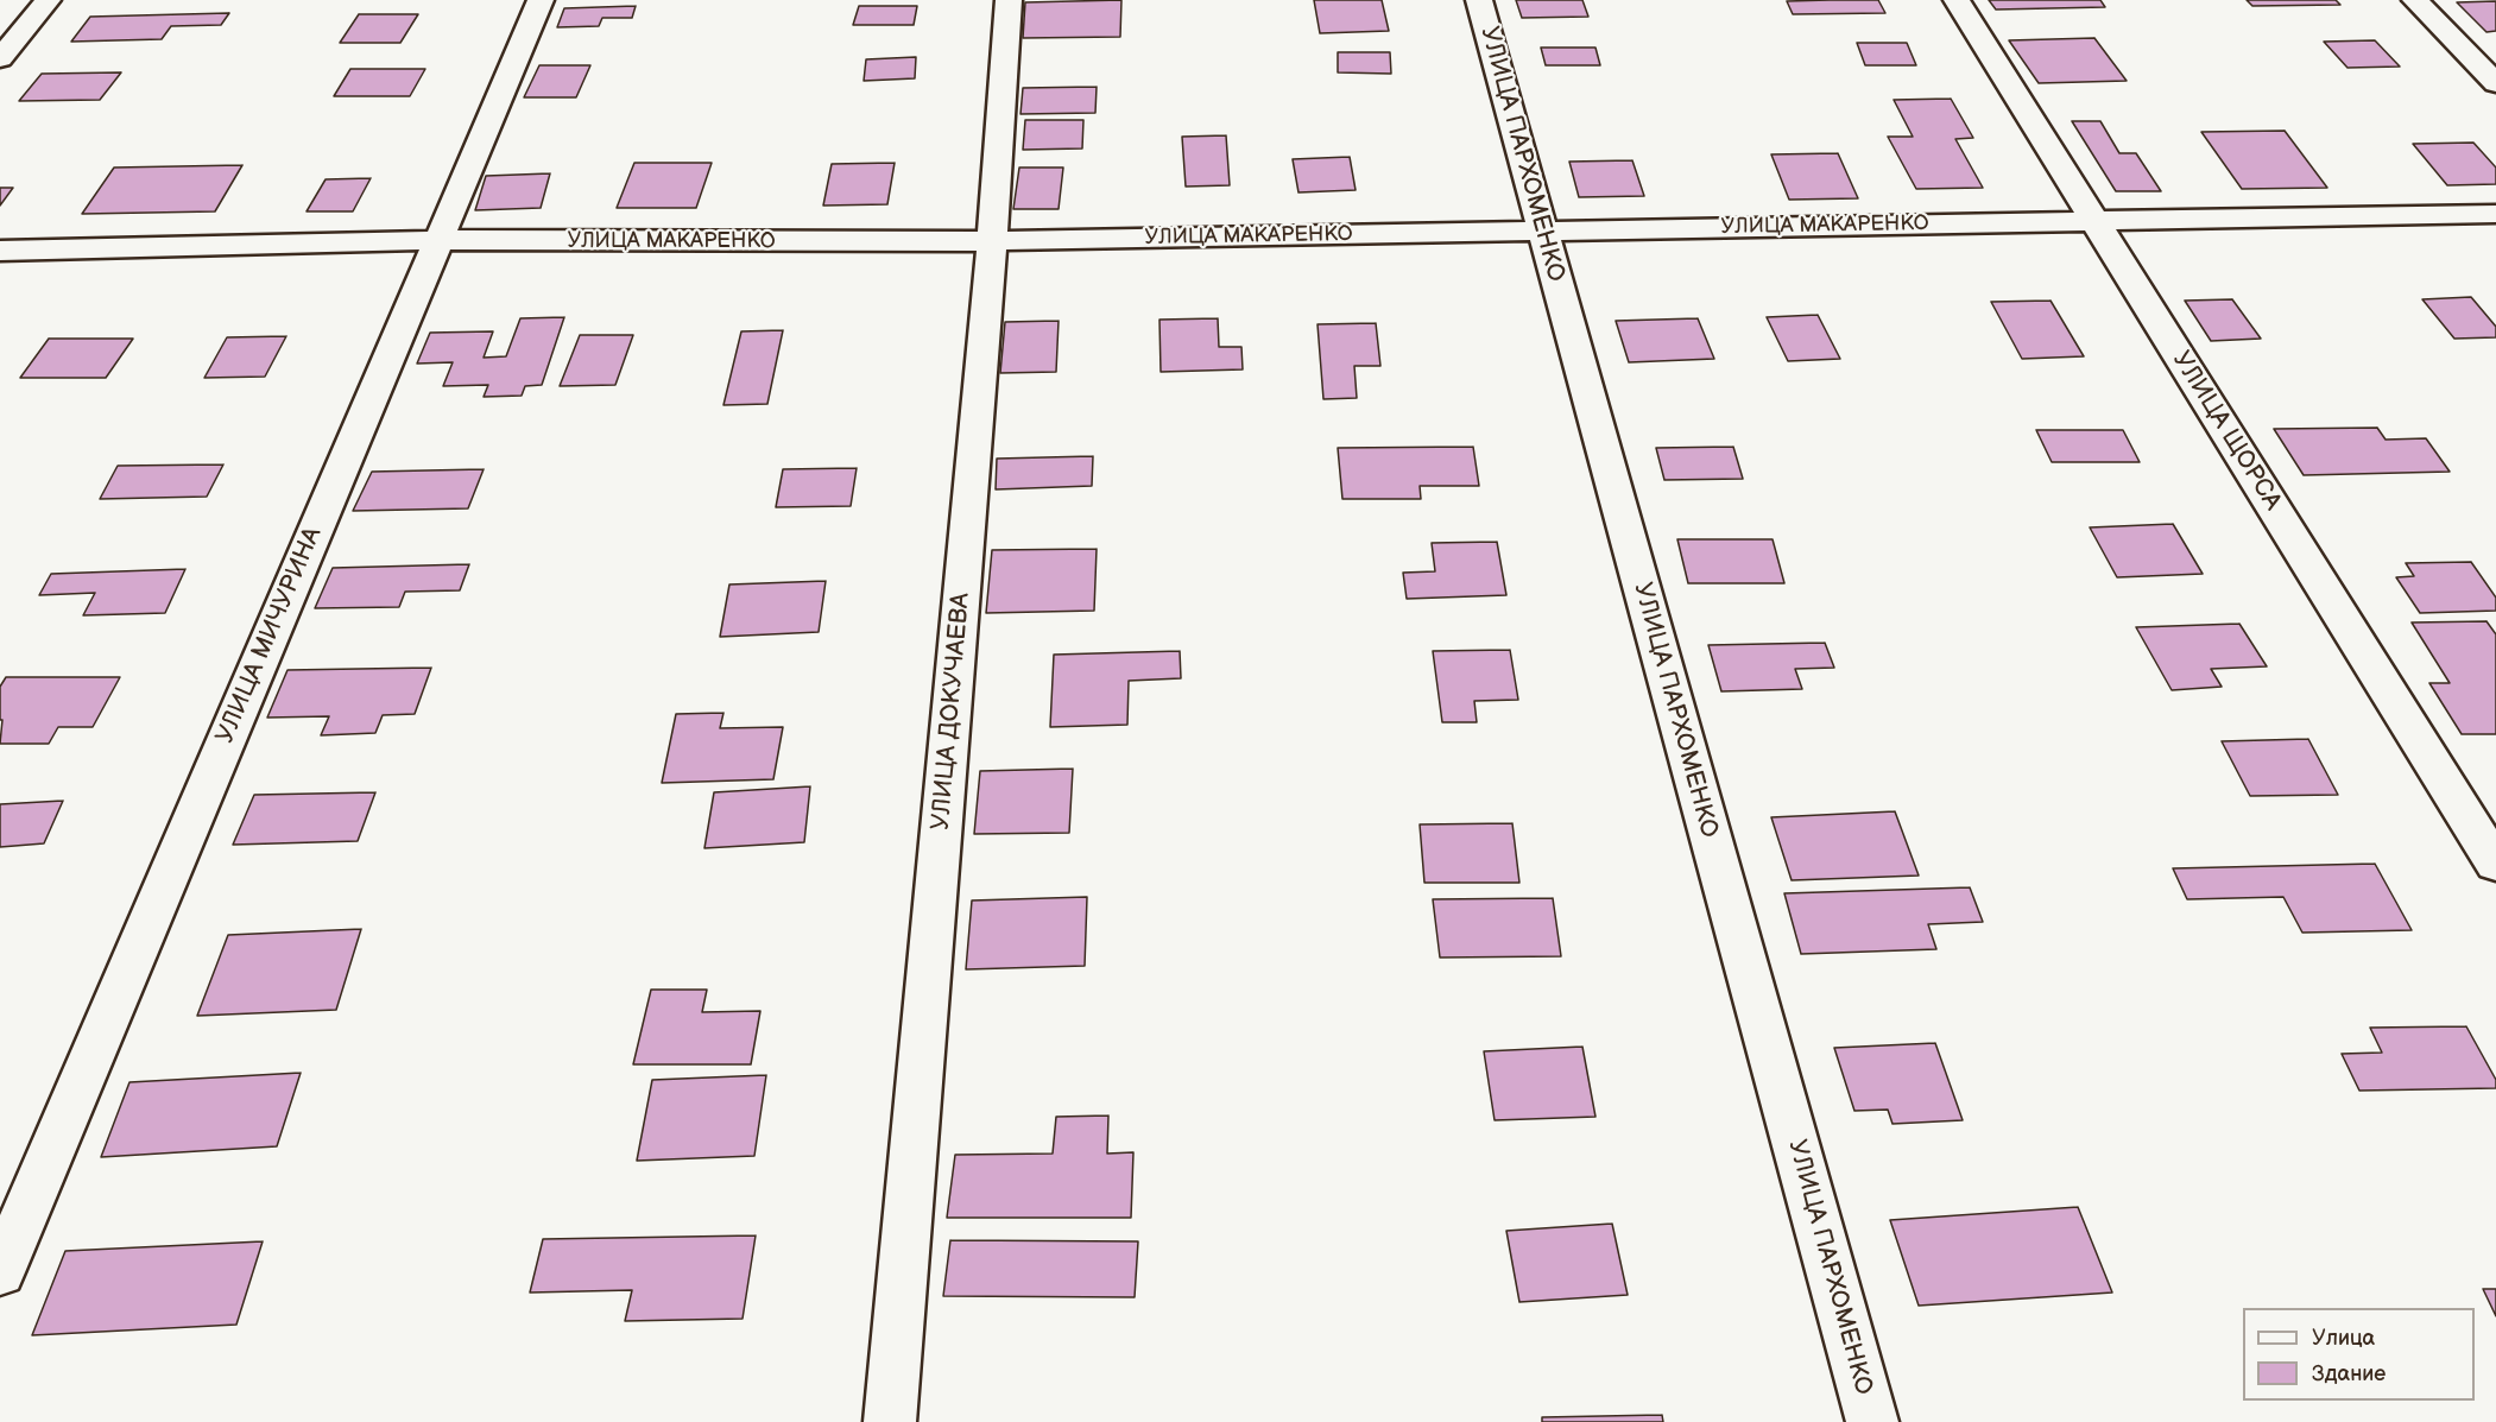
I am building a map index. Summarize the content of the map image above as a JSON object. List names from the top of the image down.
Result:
{
  "streets": {
    "street": [
      "УЛИЦА ПАРХОМЕНКО",
      "УЛИЦА МАКАРЕНКО",
      "УЛИЦА ЩОРСА",
      "УЛИЦА МИЧУРИНА",
      "УЛИЦА ДОКУЧАЕВА"
    ]
  },
  "crossings": [
    ["УЛИЦА ПАРХОМЕНКО", "УЛИЦА МАКАРЕНКО"],
    ["УЛИЦА МАКАРЕНКО", "УЛИЦА ЩОРСА"],
    ["УЛИЦА МАКАРЕНКО", "УЛИЦА МИЧУРИНА"],
    ["УЛИЦА МАКАРЕНКО", "УЛИЦА ДОКУЧАЕВА"]
  ],
  "legend": ["Улица", "Здание"]
}
